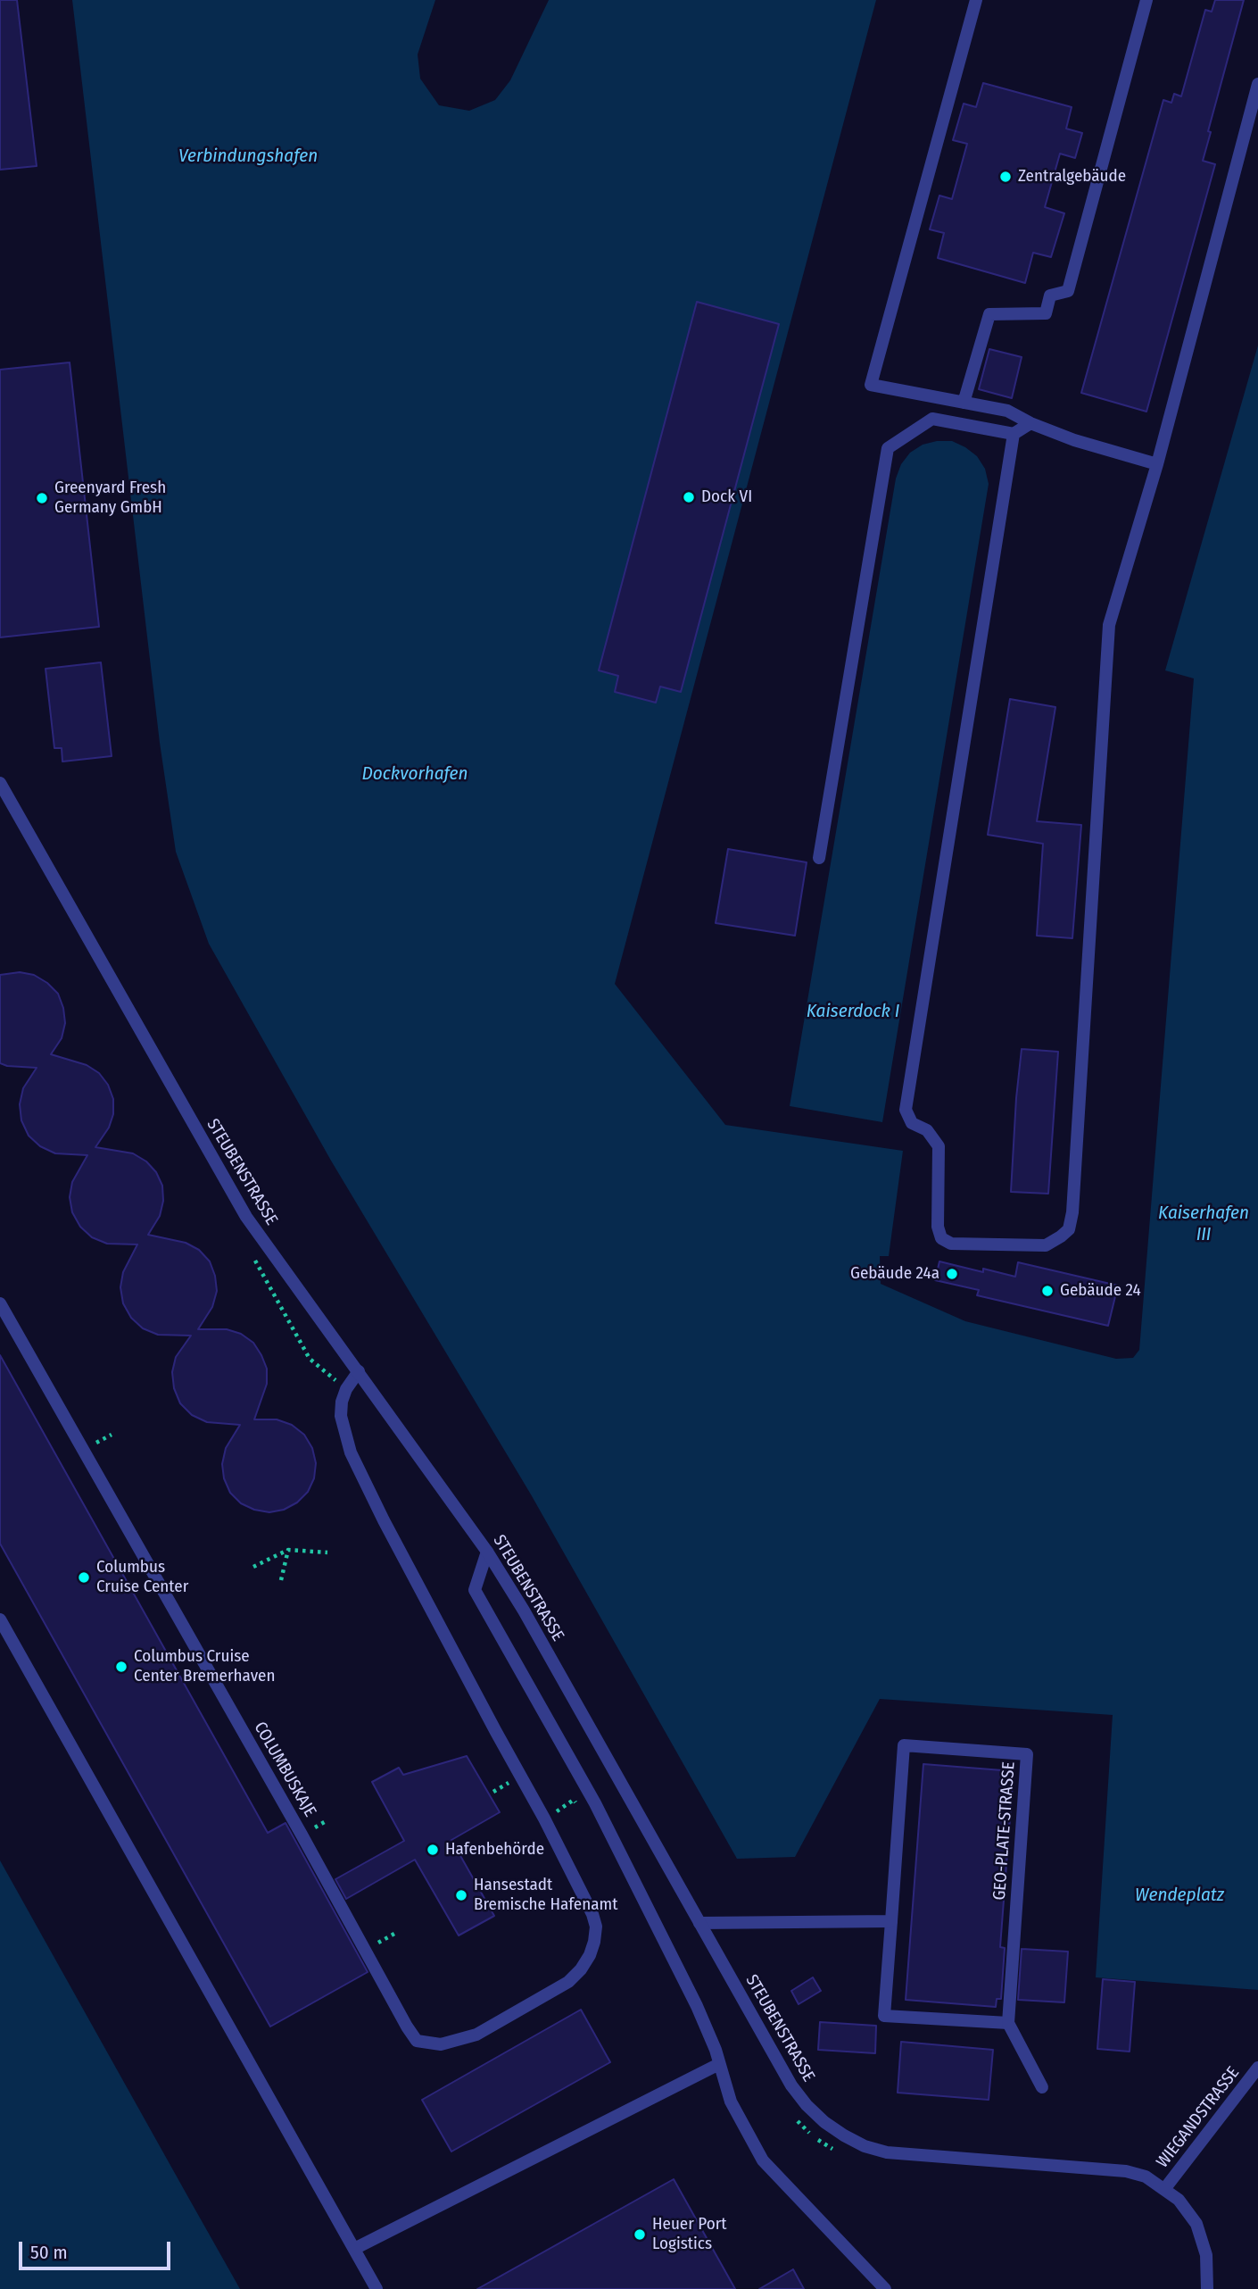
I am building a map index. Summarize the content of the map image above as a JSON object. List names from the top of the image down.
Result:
{
  "streets": {
    "street": [
      "STEUBENSTRASSE",
      "COLUMBUSKAJE",
      "GEO-PLATE-STRASSE",
      "WIEGANDSTRASSE"
    ]
  },
  "crossings": [
    ["STEUBENSTRASSE", "COLUMBUSKAJE"],
    ["STEUBENSTRASSE", "WIEGANDSTRASSE"]
  ],
  "water": [
    "Verbindungshafen",
    "Dockvorhafen",
    "Kaiserdock I",
    "Kaiserhafen III",
    "Wendeplatz"
  ],
  "places": [
    "Zentralgebäude",
    "Dock VI",
    "Greenyard Fresh Germany GmbH",
    "Gebäude 24a",
    "Gebäude 24",
    "Columbus Cruise Center",
    "Columbus Cruise Center Bremerhaven",
    "Hafenbehörde",
    "Hansestadt Bremische Hafenamt",
    "Heuer Port Logistics"
  ],
  "scale_bar": "50 m"
}
